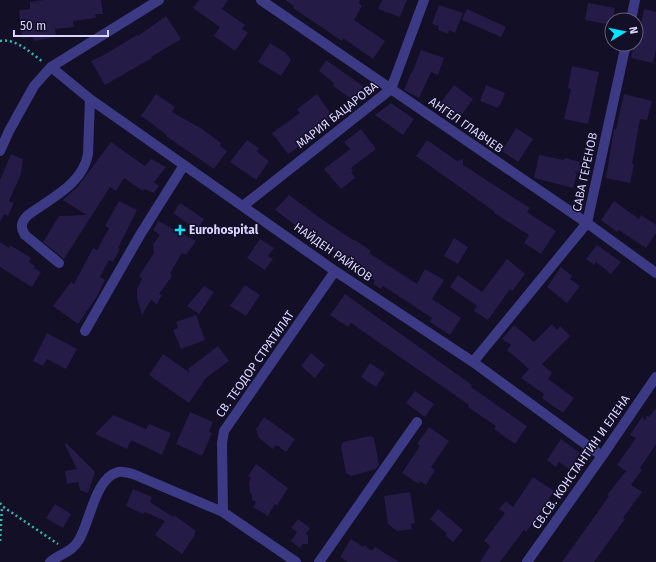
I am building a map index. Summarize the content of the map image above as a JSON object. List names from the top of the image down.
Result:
{
  "streets": {
    "street": [
      "МАРИЯ БАЦАРОВА",
      "АНГЕЛ ГЛАВЧЕВ",
      "САВА ГЕРЕНОВ",
      "НАЙДЕН РАЙКОВ",
      "СВ. ТЕОДОР СТРАТИЛАТ",
      "СВ.СВ. КОНСТАНТИН И ЕЛЕНА"
    ]
  },
  "crossings": [
    ["МАРИЯ БАЦАРОВА", "АНГЕЛ ГЛАВЧЕВ"],
    ["МАРИЯ БАЦАРОВА", "НАЙДЕН РАЙКОВ"],
    ["АНГЕЛ ГЛАВЧЕВ", "САВА ГЕРЕНОВ"],
    ["САВА ГЕРЕНОВ", "НАЙДЕН РАЙКОВ"],
    ["НАЙДЕН РАЙКОВ", "СВ. ТЕОДОР СТРАТИЛАТ"],
    ["НАЙДЕН РАЙКОВ", "СВ.СВ. КОНСТАНТИН И ЕЛЕНА"]
  ],
  "places": {
    "health": ["Eurohospital"]
  },
  "scale_bar": "50 m",
  "north": "right"
}
